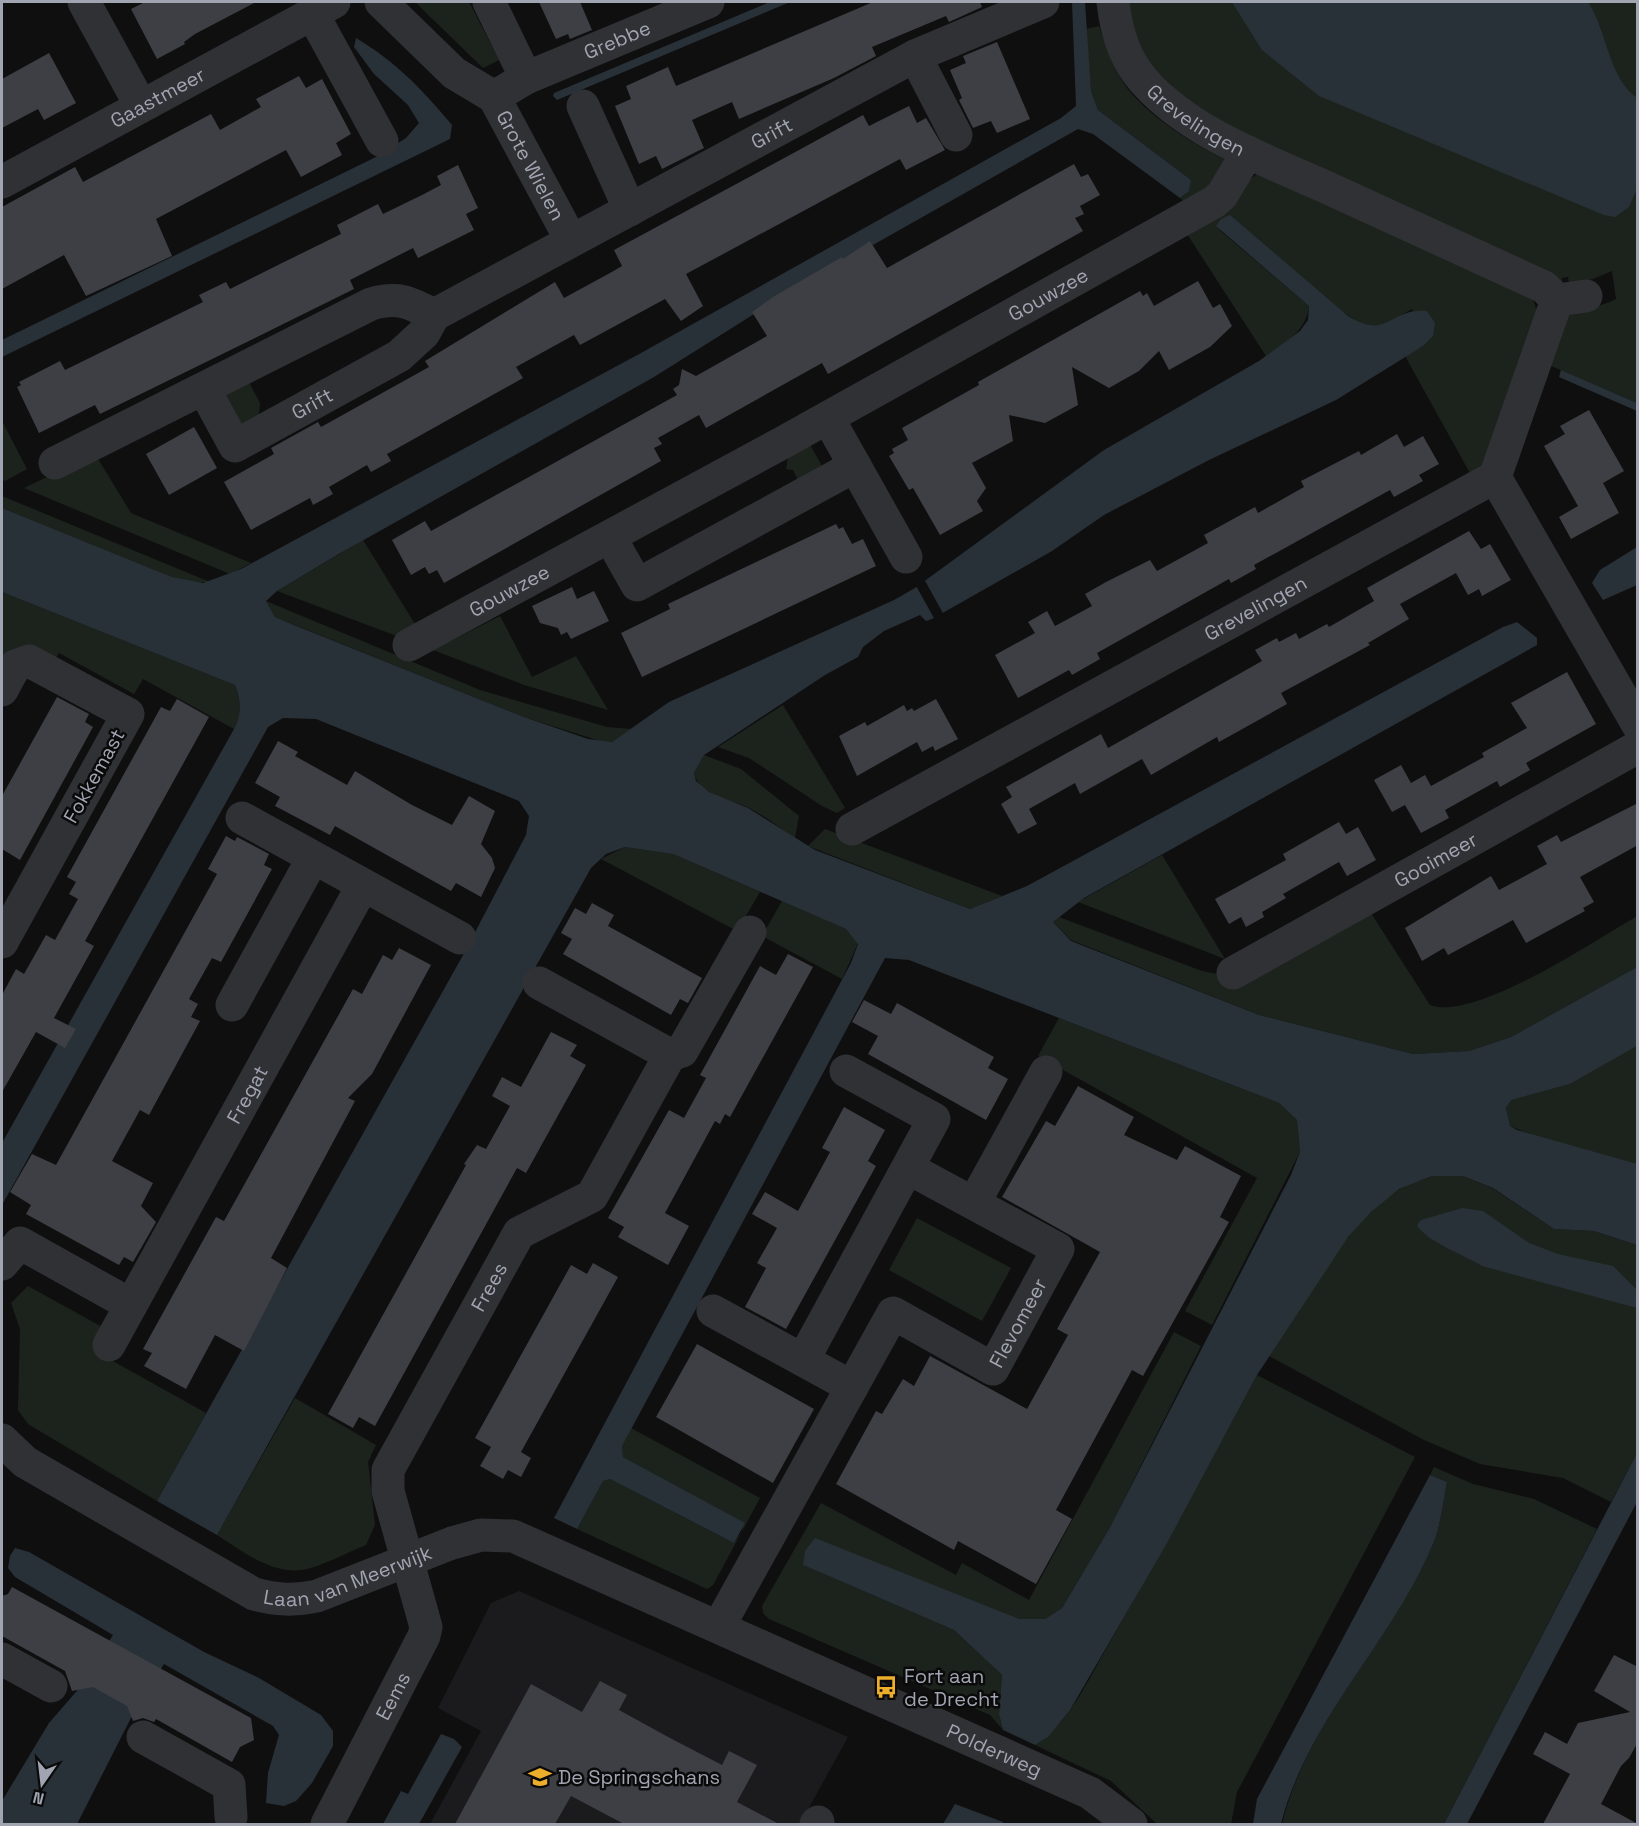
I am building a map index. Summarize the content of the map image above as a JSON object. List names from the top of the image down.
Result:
{
  "streets": {
    "street": [
      "Grebbe",
      "Gaastmeer",
      "Grevelingen",
      "Grift",
      "Grote Wielen",
      "Gouwzee",
      "Fokkemast",
      "Gooimeer",
      "Fregat",
      "Frees",
      "Flevomeer",
      "Laan van Meerwijk",
      "Eems",
      "Polderweg"
    ]
  },
  "crossings": [
    ["Grebbe", "Grote Wielen"],
    ["Grevelingen", "Gouwzee"],
    ["Grift", "Grote Wielen"],
    ["Frees", "Laan van Meerwijk"],
    ["Frees", "Eems"],
    ["Flevomeer", "Laan van Meerwijk"],
    ["Flevomeer", "Polderweg"],
    ["Laan van Meerwijk", "Eems"],
    ["Laan van Meerwijk", "Polderweg"]
  ],
  "places": {
    "bus stop": ["Fort aan de Drecht"],
    "school or university": ["De Springschans"]
  },
  "north": "bottom"
}
